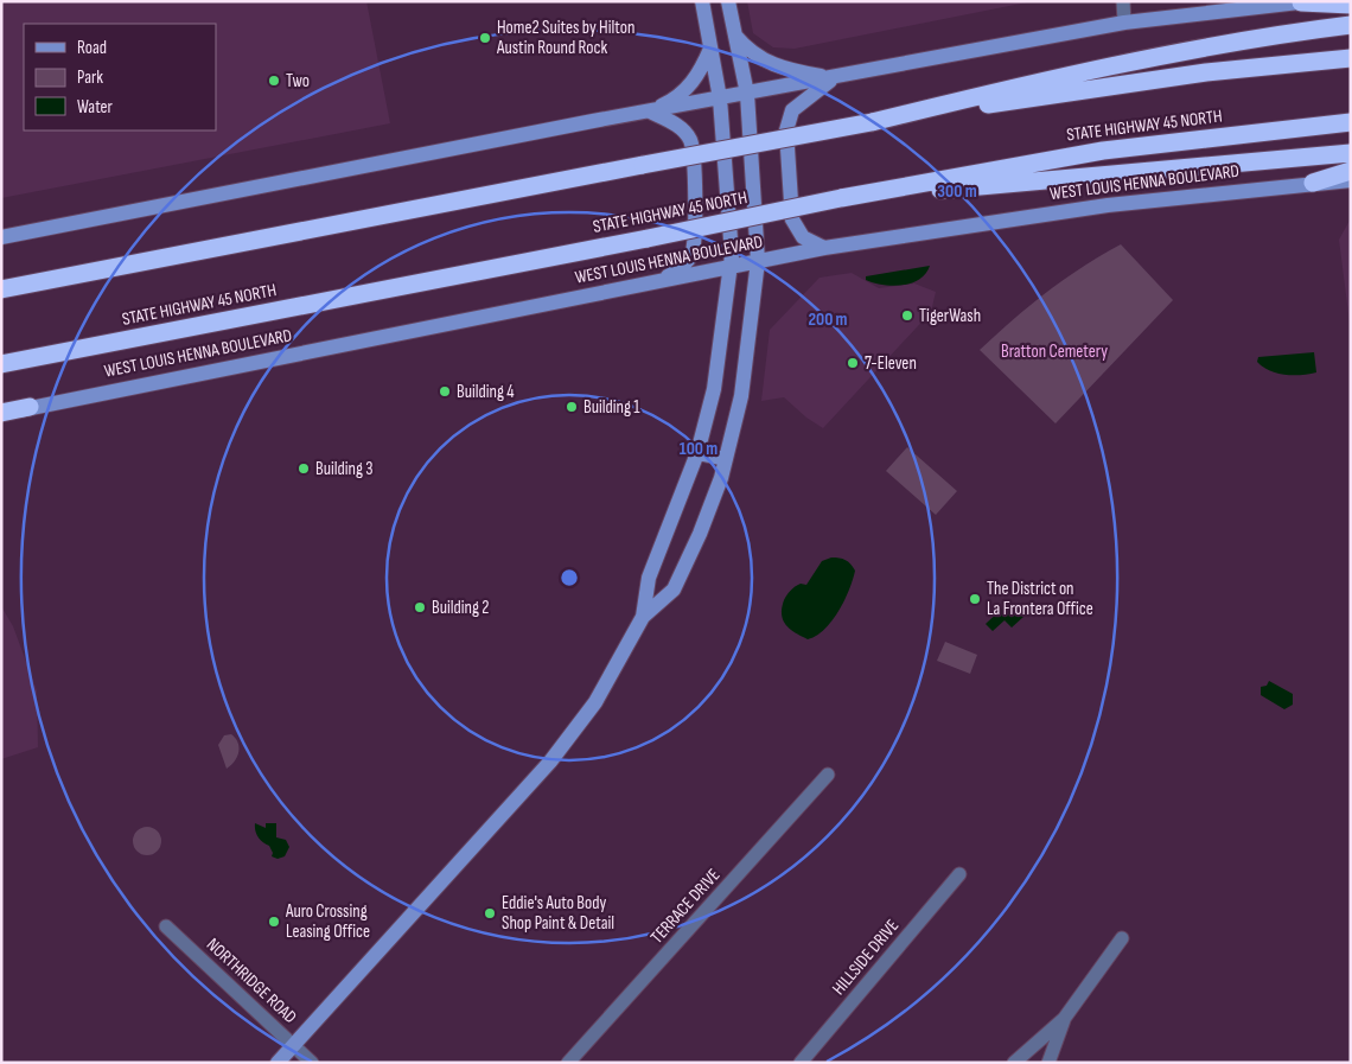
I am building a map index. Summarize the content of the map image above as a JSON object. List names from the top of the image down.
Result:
{
  "streets": {
    "highway": ["STATE HIGHWAY 45 NORTH"],
    "main road": ["WEST LOUIS HENNA BOULEVARD"],
    "street": ["TERRACE DRIVE", "HILLSIDE DRIVE", "NORTHRIDGE ROAD"]
  },
  "parks": ["Bratton Cemetery"],
  "places": [
    "Home2 Suites by Hilton Austin Round Rock",
    "Two",
    "TigerWash",
    "7-Eleven",
    "Building 4",
    "Building 1",
    "Building 3",
    "The District on La Frontera Office",
    "Building 2",
    "Eddie's Auto Body Shop Paint & Detail",
    "Auro Crossing Leasing Office"
  ],
  "legend": ["Road", "Park", "Water"],
  "rings": ["300 m", "200 m", "100 m"]
}
